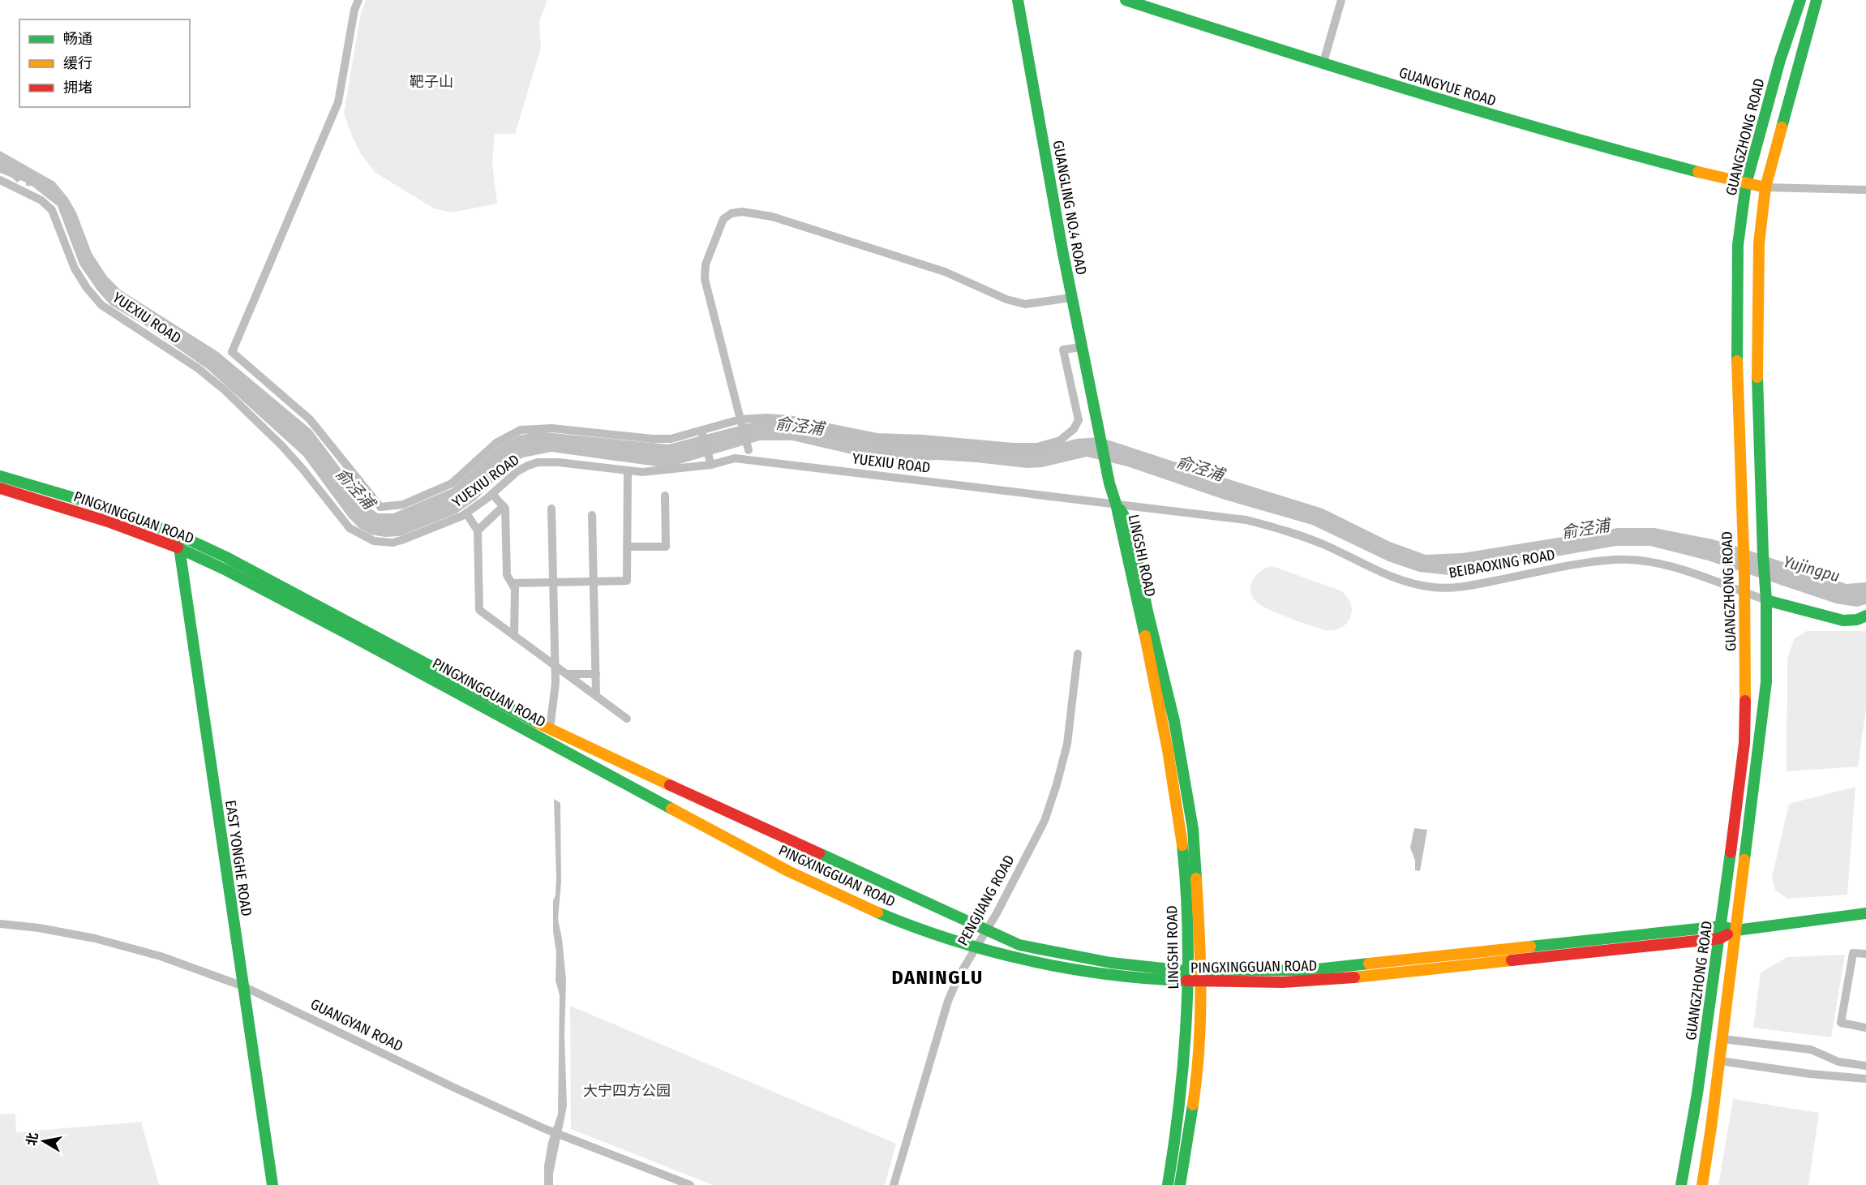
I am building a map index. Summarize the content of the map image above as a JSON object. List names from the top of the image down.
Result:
{
  "streets": {
    "main road": [
      "GUANGYUE ROAD",
      "GUANGZHONG ROAD",
      "GUANGLING NO.4 ROAD",
      "PINGXINGGUAN ROAD",
      "LINGSHI ROAD",
      "BEIBAOXING ROAD",
      "EAST YONGHE ROAD"
    ],
    "street": ["YUEXIU ROAD", "PENGJIANG ROAD", "GUANGYAN ROAD"]
  },
  "crossings": [
    ["GUANGYUE ROAD", "GUANGZHONG ROAD"],
    ["GUANGZHONG ROAD", "PINGXINGGUAN ROAD"],
    ["GUANGZHONG ROAD", "BEIBAOXING ROAD"],
    ["GUANGLING NO.4 ROAD", "YUEXIU ROAD"],
    ["GUANGLING NO.4 ROAD", "LINGSHI ROAD"],
    ["GUANGLING NO.4 ROAD", "BEIBAOXING ROAD"],
    ["YUEXIU ROAD", "LINGSHI ROAD"],
    ["YUEXIU ROAD", "BEIBAOXING ROAD"],
    ["PINGXINGGUAN ROAD", "LINGSHI ROAD"],
    ["PINGXINGGUAN ROAD", "EAST YONGHE ROAD"],
    ["PINGXINGGUAN ROAD", "PENGJIANG ROAD"],
    ["LINGSHI ROAD", "BEIBAOXING ROAD"],
    ["EAST YONGHE ROAD", "GUANGYAN ROAD"]
  ],
  "districts": ["DANINGLU"],
  "water": ["俞泾浦", "Yujingpu"],
  "parks": ["靶子山", "大宁四方公园"],
  "legend": ["畅通", "缓行", "拥堵"],
  "north": "left"
}
